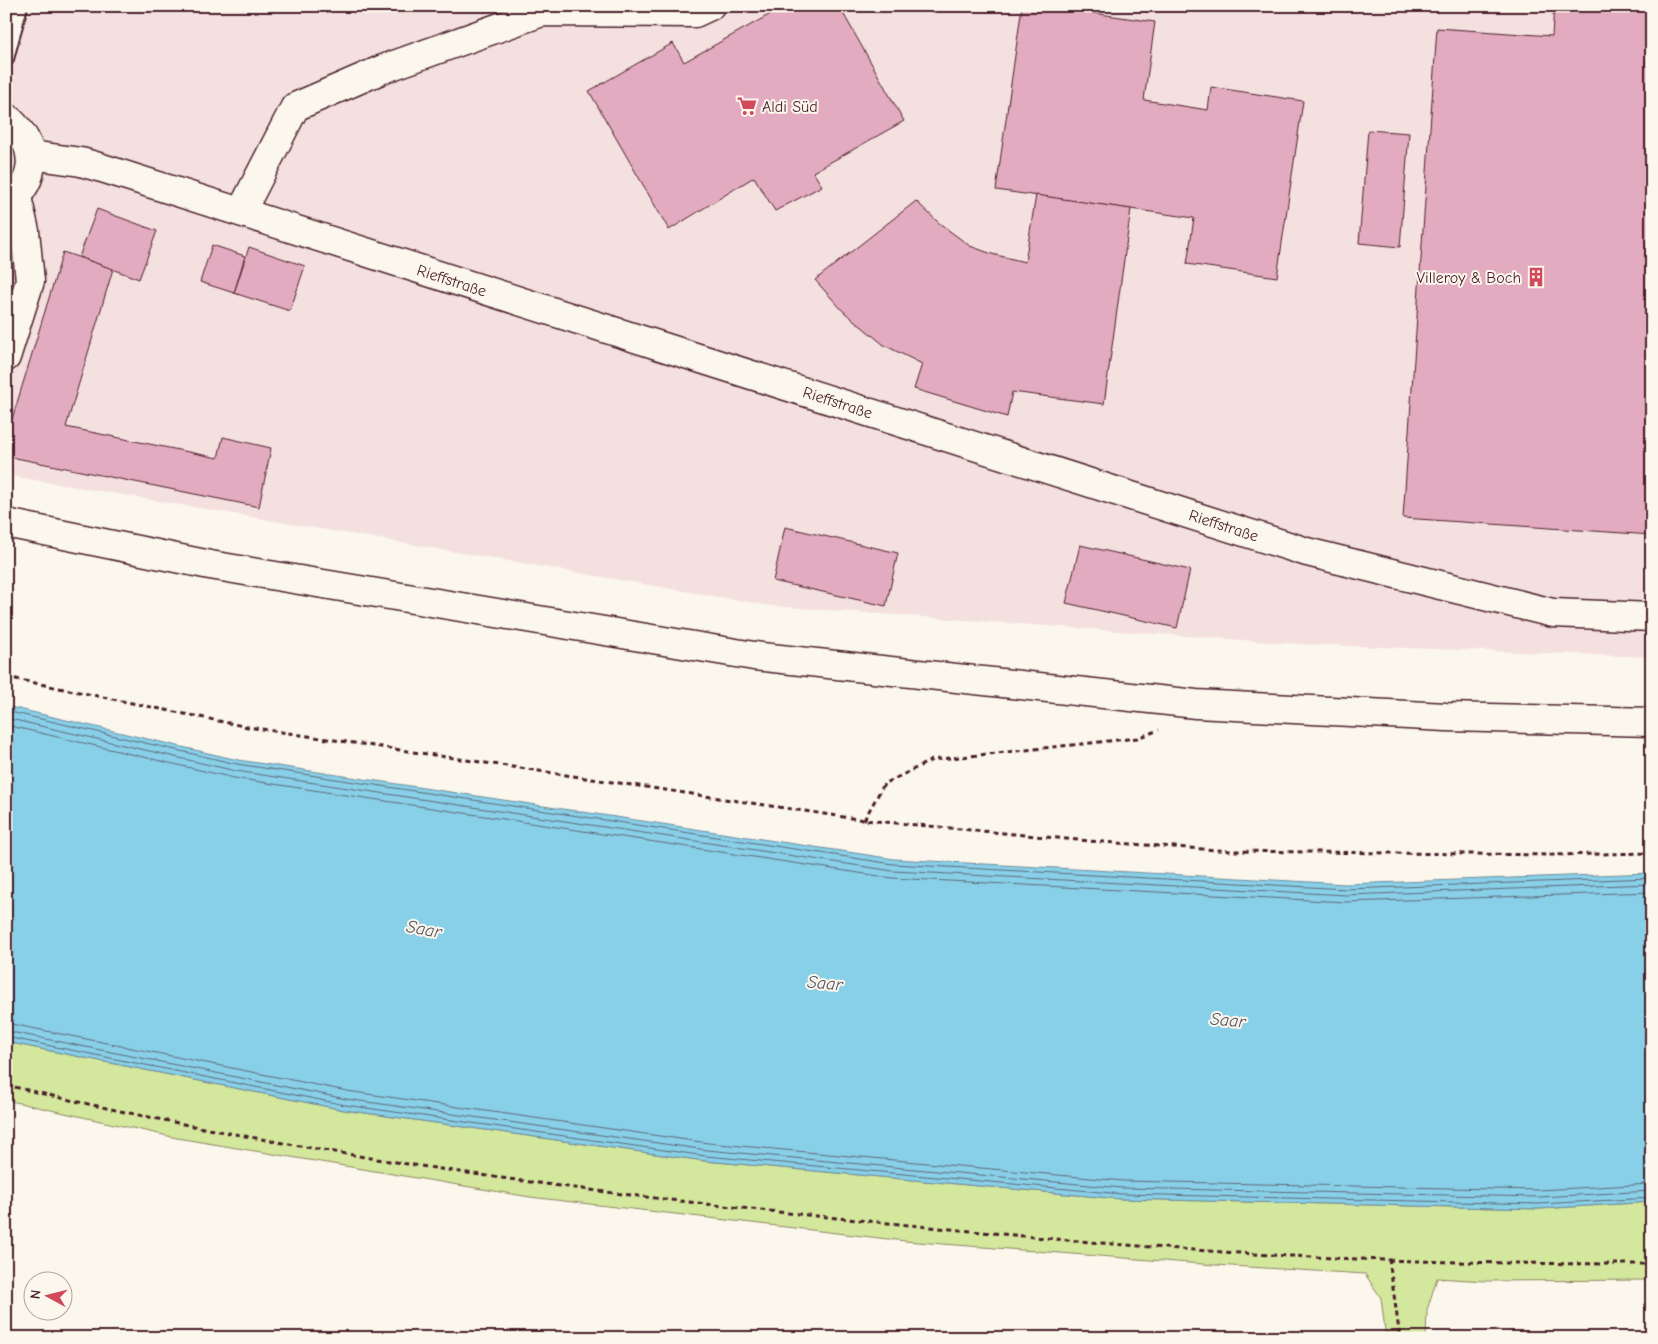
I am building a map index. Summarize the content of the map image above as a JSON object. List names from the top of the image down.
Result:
{
  "streets": {
    "street": ["Rieffstraße"]
  },
  "water": ["Saar"],
  "places": {
    "supermarket": ["Aldi Süd"],
    "building": ["Villeroy & Boch"]
  },
  "north": "left"
}
